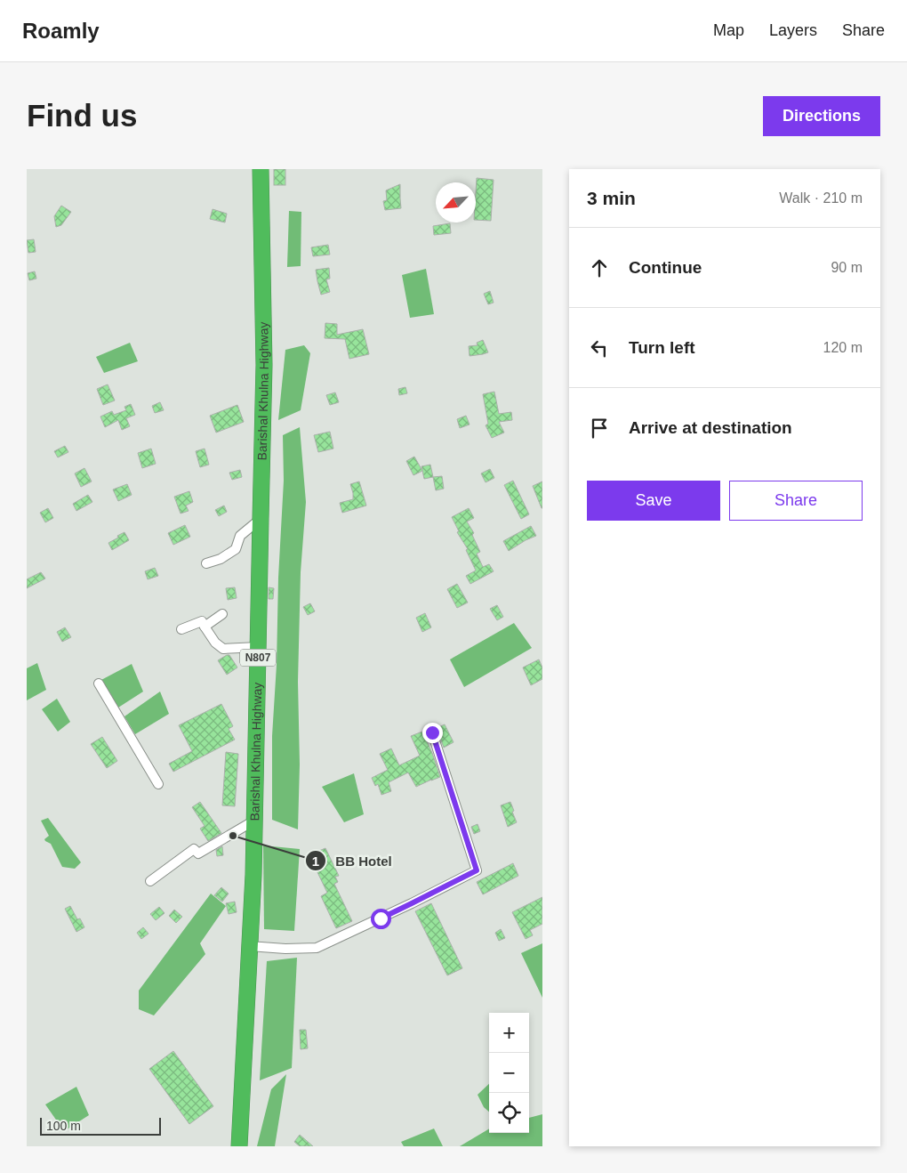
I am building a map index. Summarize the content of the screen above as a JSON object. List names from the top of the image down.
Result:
{
  "streets": {
    "highway": ["Barishal Khulna Highway", "N807"]
  },
  "places": ["BB Hotel"],
  "scale_bar": "100 m",
  "north": "bottom left",
  "page": {
    "header": "Roamly",
    "nav": ["Map", "Layers", "Share"],
    "buttons": [
      "Directions",
      ["Save", "Share"]
    ],
    "title": "Find us",
    "heading": ["3 min", "Walk · 210 m"],
    "list": [
      ["Continue", "90 m"],
      ["Turn left", "120 m"],
      "Arrive at destination"
    ],
    "map_buttons": ["+", "−"],
    "scale": "100 m"
  }
}
